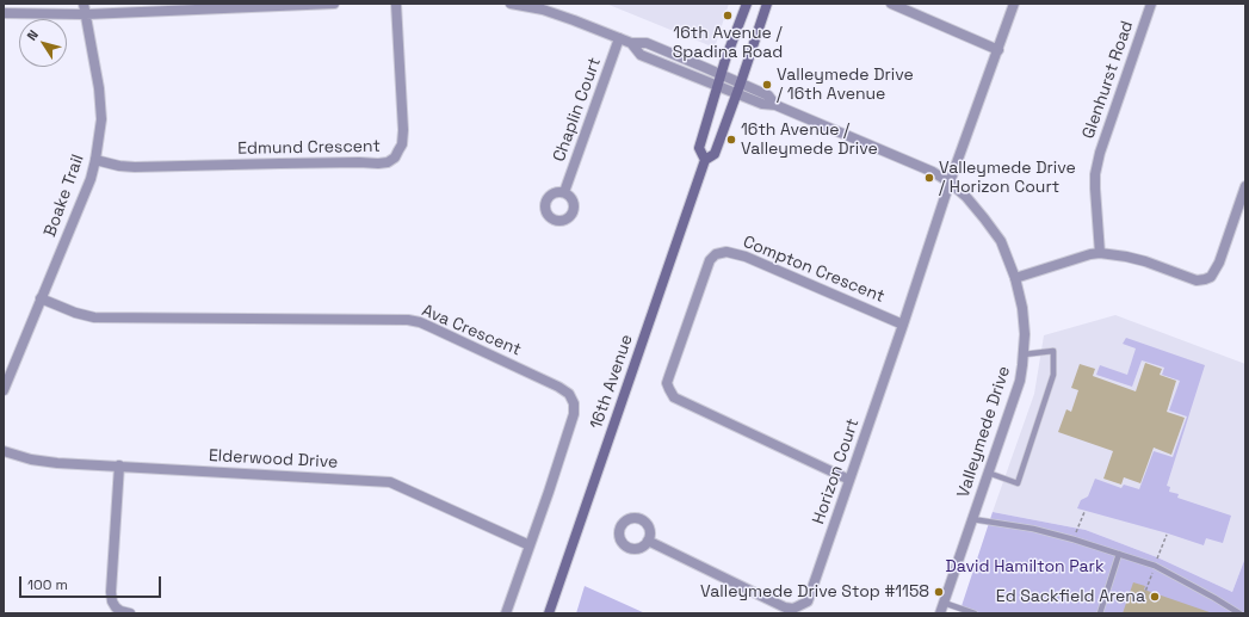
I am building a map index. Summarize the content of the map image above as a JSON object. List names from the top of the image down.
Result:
{
  "streets": {
    "main road": ["16th Avenue"],
    "street": [
      "Glenhurst Road",
      "Chaplin Court",
      "Edmund Crescent",
      "Boake Trail",
      "Compton Crescent",
      "Ava Crescent",
      "Valleymede Drive",
      "Elderwood Drive",
      "Horizon Court"
    ]
  },
  "crossings": [
    ["Edmund Crescent", "Boake Trail"],
    ["Boake Trail", "Ava Crescent"],
    ["Compton Crescent", "Horizon Court"],
    ["Ava Crescent", "Elderwood Drive"],
    ["16th Avenue", "Valleymede Drive"],
    ["Valleymede Drive", "Horizon Court"]
  ],
  "parks": ["David Hamilton Park"],
  "places": [
    "16th Avenue / Spadina Road",
    "Valleymede Drive / 16th Avenue",
    "16th Avenue / Valleymede Drive",
    "Valleymede Drive / Horizon Court",
    "Valleymede Drive Stop #1158",
    "Ed Sackfield Arena"
  ],
  "scale_bar": "100 m",
  "north": "top left"
}
